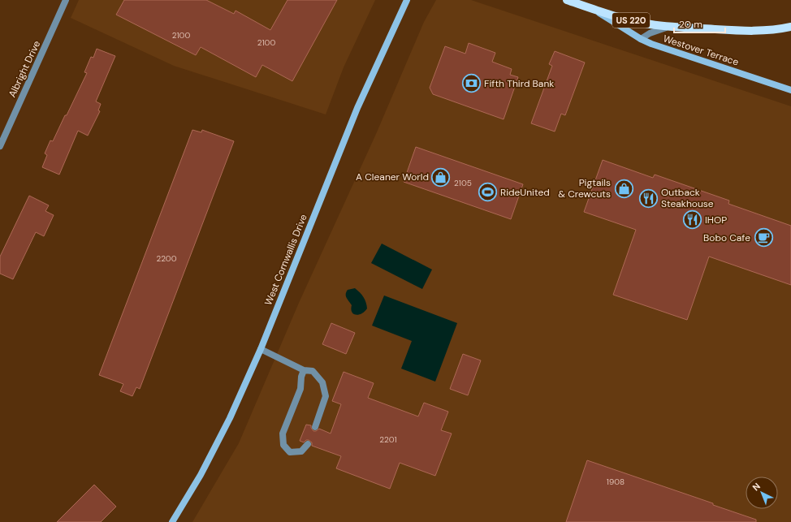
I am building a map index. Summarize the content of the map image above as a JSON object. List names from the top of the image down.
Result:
{
  "streets": {
    "main road": ["US 220"],
    "street": ["Westover Terrace", "Albright Drive", "West Cornwallis Drive"]
  },
  "crossings": [
    ["US 220", "Westover Terrace"]
  ],
  "places": {
    "bank": ["Fifth Third Bank"],
    "shop": ["A Cleaner World", "Pigtails & Crewcuts"],
    "sports": ["RideUnited"],
    "restaurant": ["Outback Steakhouse", "IHOP"],
    "cafe": ["Bobo Cafe"]
  },
  "house_numbers": [
    "2100",
    "2100",
    "2105",
    "2200",
    "2201",
    "1908"
  ],
  "scale_bar": "20 m",
  "north": "top left"
}
